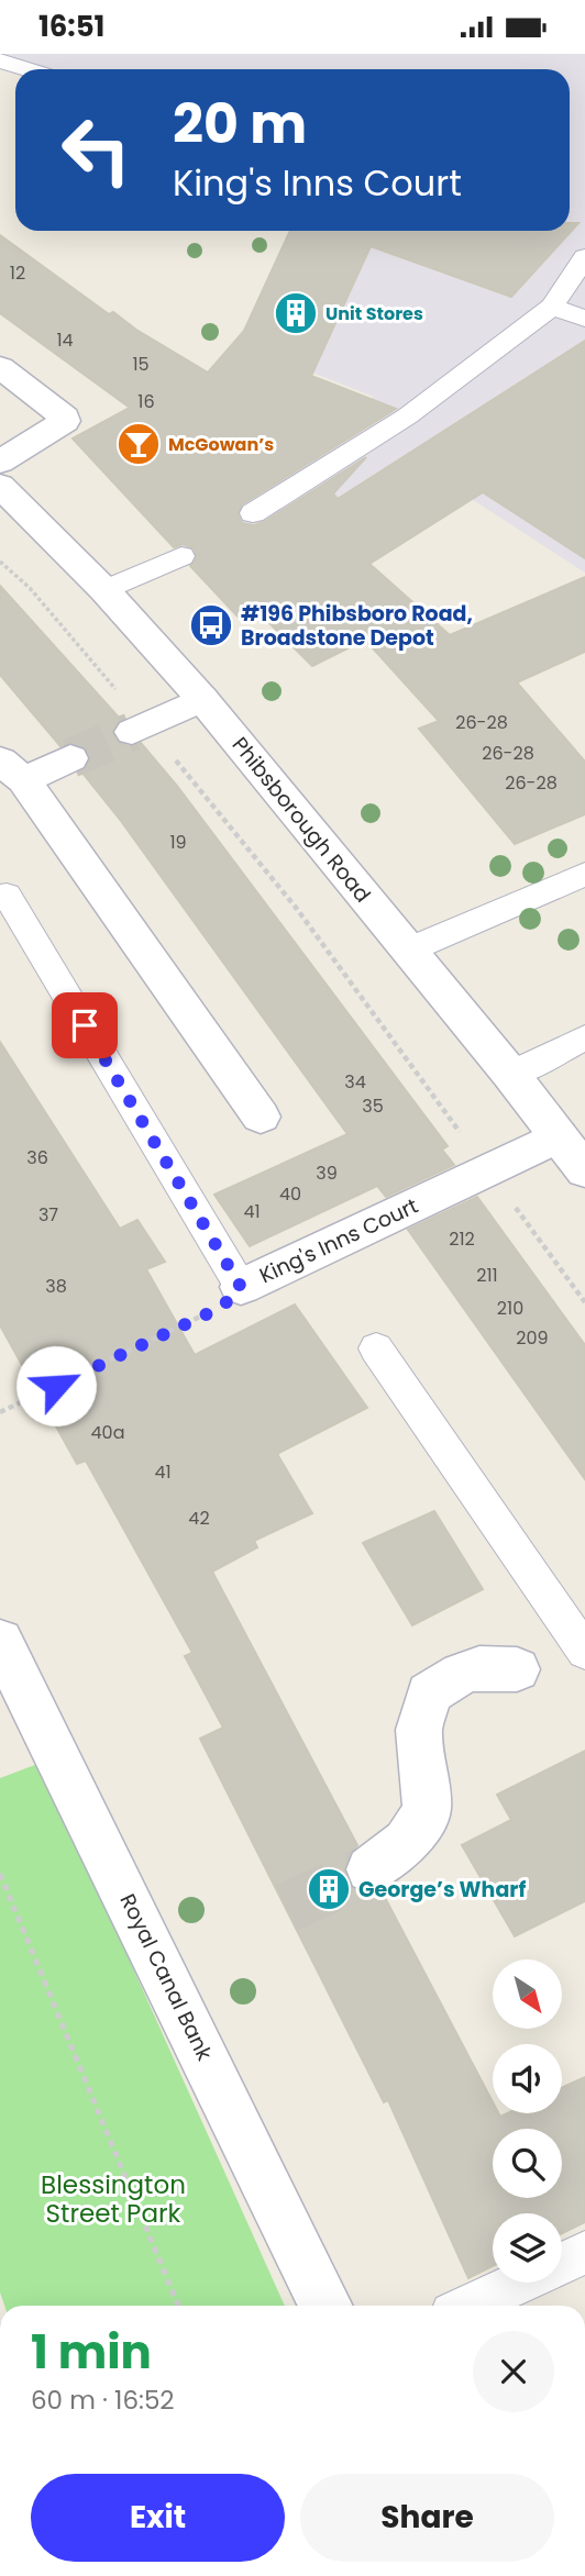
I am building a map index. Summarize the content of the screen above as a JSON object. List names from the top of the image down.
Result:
{
  "streets": {
    "street": ["Phibsborough Road", "King's Inns Court", "Royal Canal Bank"]
  },
  "crossings": [
    ["Phibsborough Road", "King's Inns Court"]
  ],
  "parks": ["Blessington Street Park"],
  "places": {
    "building": ["Unit Stores", "George’s Wharf"],
    "bar": ["McGowan’s"],
    "bus stop": ["#196 Phibsboro Road, Broadstone Depot"]
  },
  "house_numbers": [
    "12",
    "14",
    "15",
    "16",
    "26-28",
    "26-28",
    "26-28",
    "19",
    "34",
    "35",
    "36",
    "39",
    "40",
    "41",
    "37",
    "212",
    "211",
    "38",
    "210",
    "209",
    "40a",
    "41",
    "42"
  ],
  "north": "bottom right",
  "page": {
    "status": "16:51",
    "turn": ["20 m", "King's Inns Court"],
    "heading": ["1 min", "60 m · 16:52"],
    "buttons": ["Exit", "Share"]
  }
}
